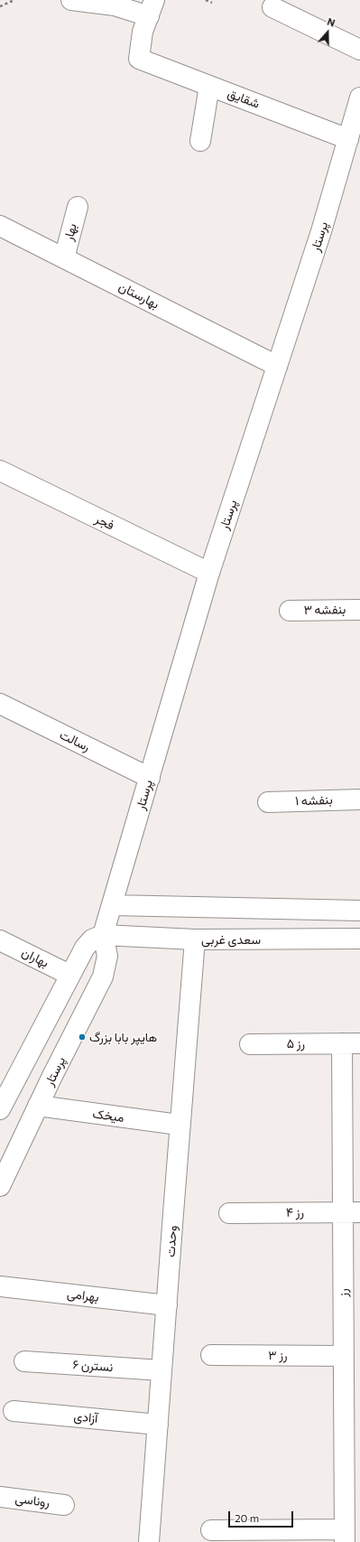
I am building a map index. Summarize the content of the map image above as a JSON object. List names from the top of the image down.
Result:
{
  "streets": {
    "street": [
      "شقایق",
      "بهار",
      "پرستار",
      "بهارستان",
      "فجر",
      "بنفشه ۳",
      "رسالت",
      "بنفشه ۱",
      "سعدی غربی",
      "بهاران",
      "رز ۵",
      "میخک",
      "رز ۴",
      "وحدت",
      "رز",
      "بهرامی",
      "رز ۳",
      "نسترن ۶",
      "آزادی",
      "روناسی"
    ]
  },
  "crossings": [
    ["شقایق", "پرستار"],
    ["بهار", "بهارستان"],
    ["پرستار", "بهارستان"],
    ["پرستار", "فجر"],
    ["پرستار", "رسالت"],
    ["پرستار", "سعدی غربی"],
    ["پرستار", "میخک"],
    ["سعدی غربی", "وحدت"],
    ["رز ۵", "رز"],
    ["میخک", "وحدت"],
    ["رز ۴", "رز"],
    ["وحدت", "بهرامی"],
    ["وحدت", "نسترن ۶"],
    ["وحدت", "آزادی"],
    ["رز", "رز ۳"]
  ],
  "places": ["هایپر بابا بزرگ"],
  "scale_bar": "20 m",
  "north": "top"
}
